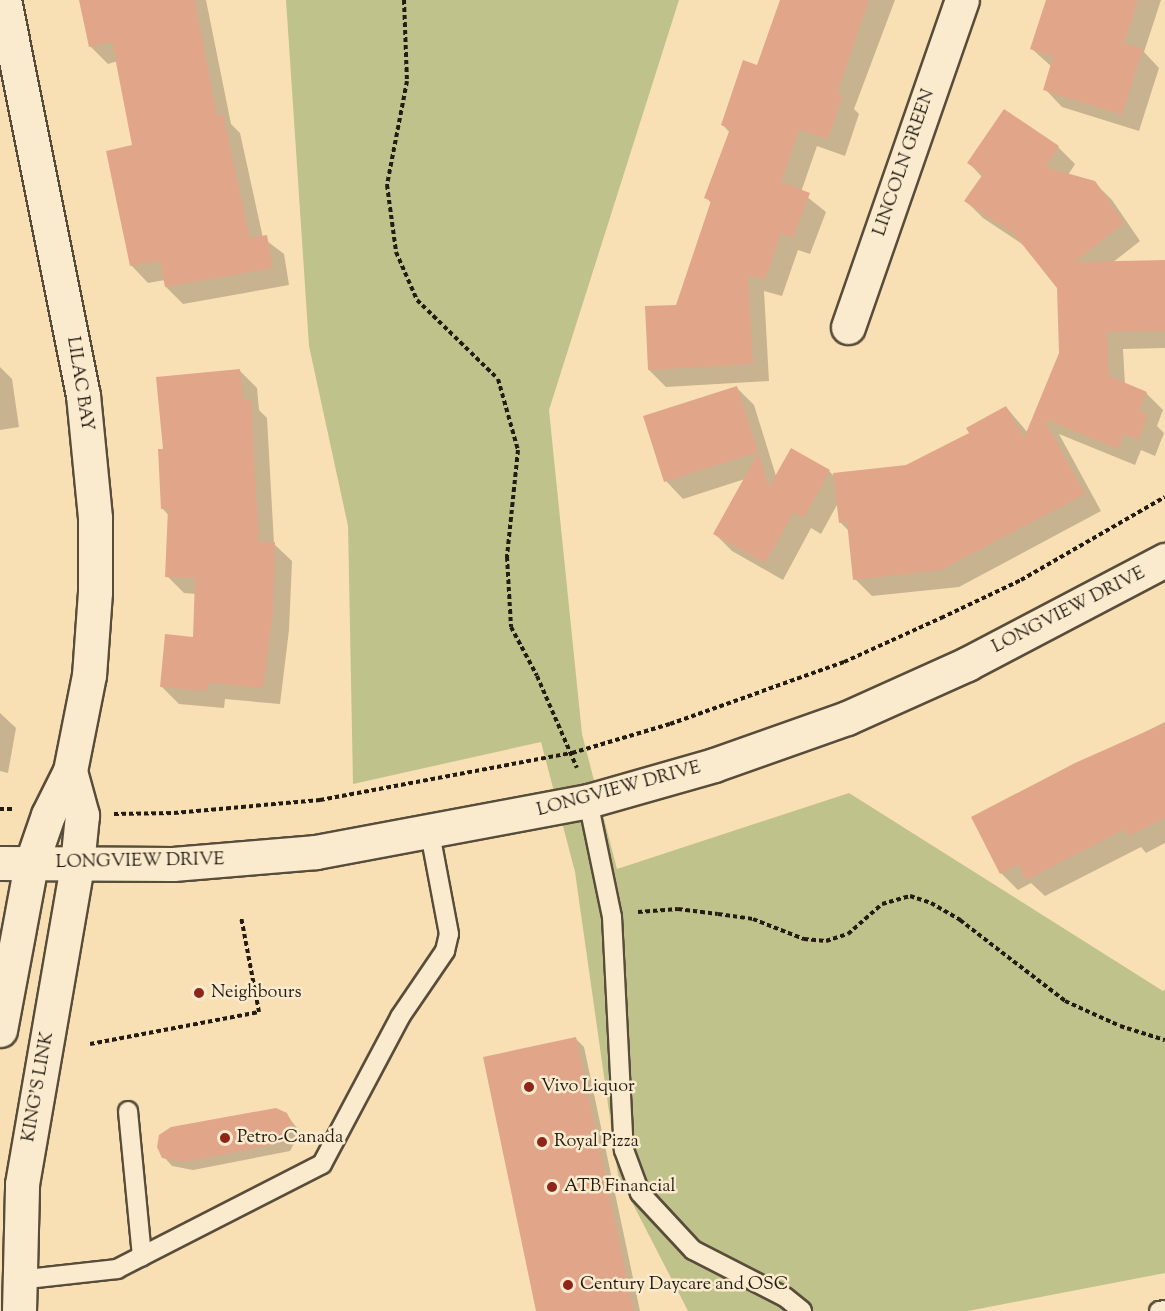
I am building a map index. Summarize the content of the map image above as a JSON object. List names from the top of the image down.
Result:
{
  "streets": {
    "street": [
      "LINCOLN GREEN",
      "LILAC BAY",
      "LONGVIEW DRIVE",
      "KING'S LINK"
    ]
  },
  "crossings": [
    ["LILAC BAY", "LONGVIEW DRIVE"],
    ["LILAC BAY", "KING'S LINK"],
    ["LONGVIEW DRIVE", "KING'S LINK"]
  ],
  "places": [
    "Neighbours",
    "Vivo Liquor",
    "Petro-Canada",
    "Royal Pizza",
    "ATB Financial",
    "Century Daycare and OSC"
  ]
}
